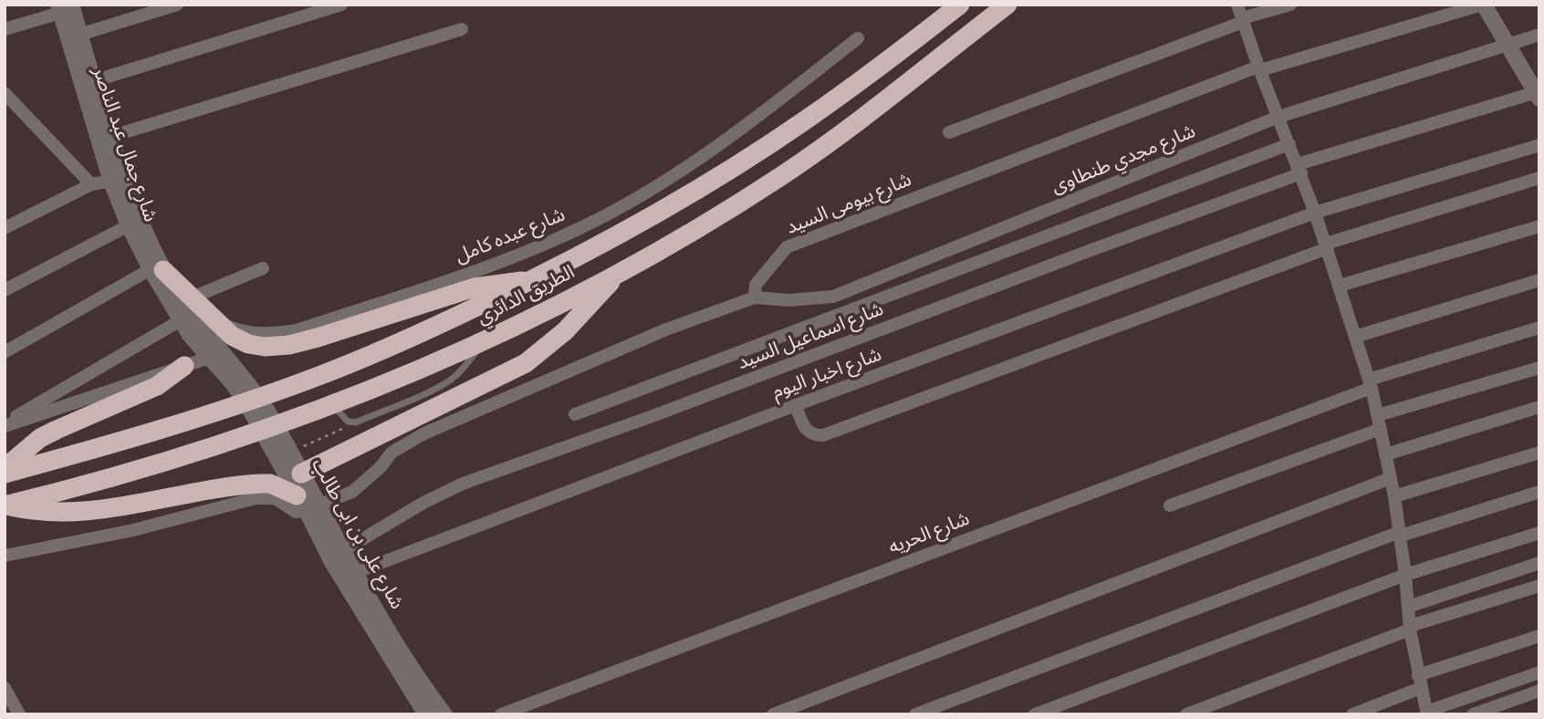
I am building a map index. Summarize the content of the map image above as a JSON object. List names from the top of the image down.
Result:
{
  "streets": {
    "highway": ["الطريق الدائري"],
    "street": [
      "شارع جمال عبد الناصر",
      "شارع مجدي طنطاوى",
      "شارع بيومى السيد",
      "شارع عبده كامل",
      "شارع اسماعيل السيد",
      "شارع اخبار اليوم",
      "شارع الحريه",
      "شارع على بن ابى طالب"
    ]
  },
  "crossings": [
    ["شارع جمال عبد الناصر", "شارع عبده كامل"],
    ["شارع جمال عبد الناصر", "شارع على بن ابى طالب"],
    ["شارع مجدي طنطاوى", "شارع بيومى السيد"],
    ["شارع اسماعيل السيد", "شارع على بن ابى طالب"],
    ["شارع اخبار اليوم", "شارع على بن ابى طالب"]
  ]
}
